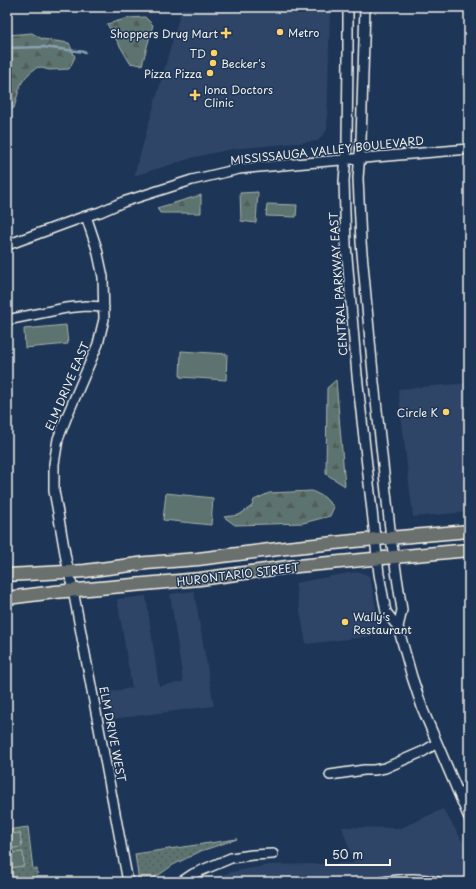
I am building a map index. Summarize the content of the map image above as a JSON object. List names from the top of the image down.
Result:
{
  "streets": {
    "main road": ["HURONTARIO STREET"],
    "street": [
      "MISSISSAUGA VALLEY BOULEVARD",
      "CENTRAL PARKWAY EAST",
      "ELM DRIVE EAST",
      "ELM DRIVE WEST"
    ]
  },
  "crossings": [
    ["MISSISSAUGA VALLEY BOULEVARD", "CENTRAL PARKWAY EAST"],
    ["MISSISSAUGA VALLEY BOULEVARD", "ELM DRIVE EAST"],
    ["CENTRAL PARKWAY EAST", "HURONTARIO STREET"],
    ["ELM DRIVE EAST", "HURONTARIO STREET"],
    ["ELM DRIVE EAST", "ELM DRIVE WEST"],
    ["HURONTARIO STREET", "ELM DRIVE WEST"]
  ],
  "places": {
    "other": [
      "Metro",
      "TD",
      "Becker's",
      "Pizza Pizza",
      "Circle K",
      "Wally's Restaurant"
    ],
    "health": ["Shoppers Drug Mart", "Iona Doctors Clinic"]
  },
  "scale_bar": "50 m"
}
